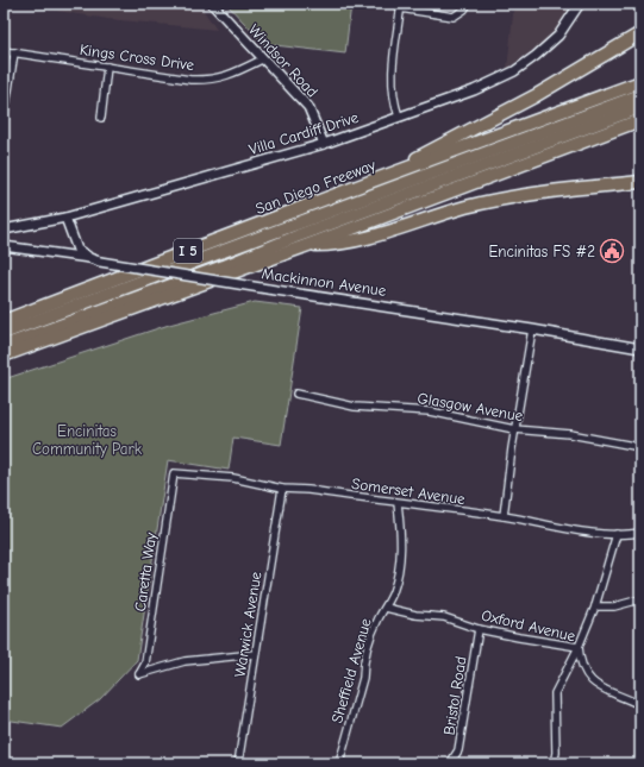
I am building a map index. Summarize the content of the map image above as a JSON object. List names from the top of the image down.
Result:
{
  "streets": {
    "highway": ["San Diego Freeway", "I 5"],
    "street": [
      "Kings Cross Drive",
      "Windsor Road",
      "Villa Cardiff Drive",
      "Mackinnon Avenue",
      "Glasgow Avenue",
      "Somerset Avenue",
      "Caretta Way",
      "Warwick Avenue",
      "Oxford Avenue",
      "Sheffield Avenue",
      "Bristol Road"
    ]
  },
  "crossings": [
    ["Kings Cross Drive", "Windsor Road"],
    ["Windsor Road", "Villa Cardiff Drive"],
    ["Somerset Avenue", "Caretta Way"],
    ["Somerset Avenue", "Warwick Avenue"],
    ["Somerset Avenue", "Sheffield Avenue"],
    ["Caretta Way", "Warwick Avenue"],
    ["Oxford Avenue", "Sheffield Avenue"],
    ["Oxford Avenue", "Bristol Road"]
  ],
  "parks": ["Encinitas Community Park"],
  "places": {
    "public building": ["Encinitas FS #2"]
  }
}
